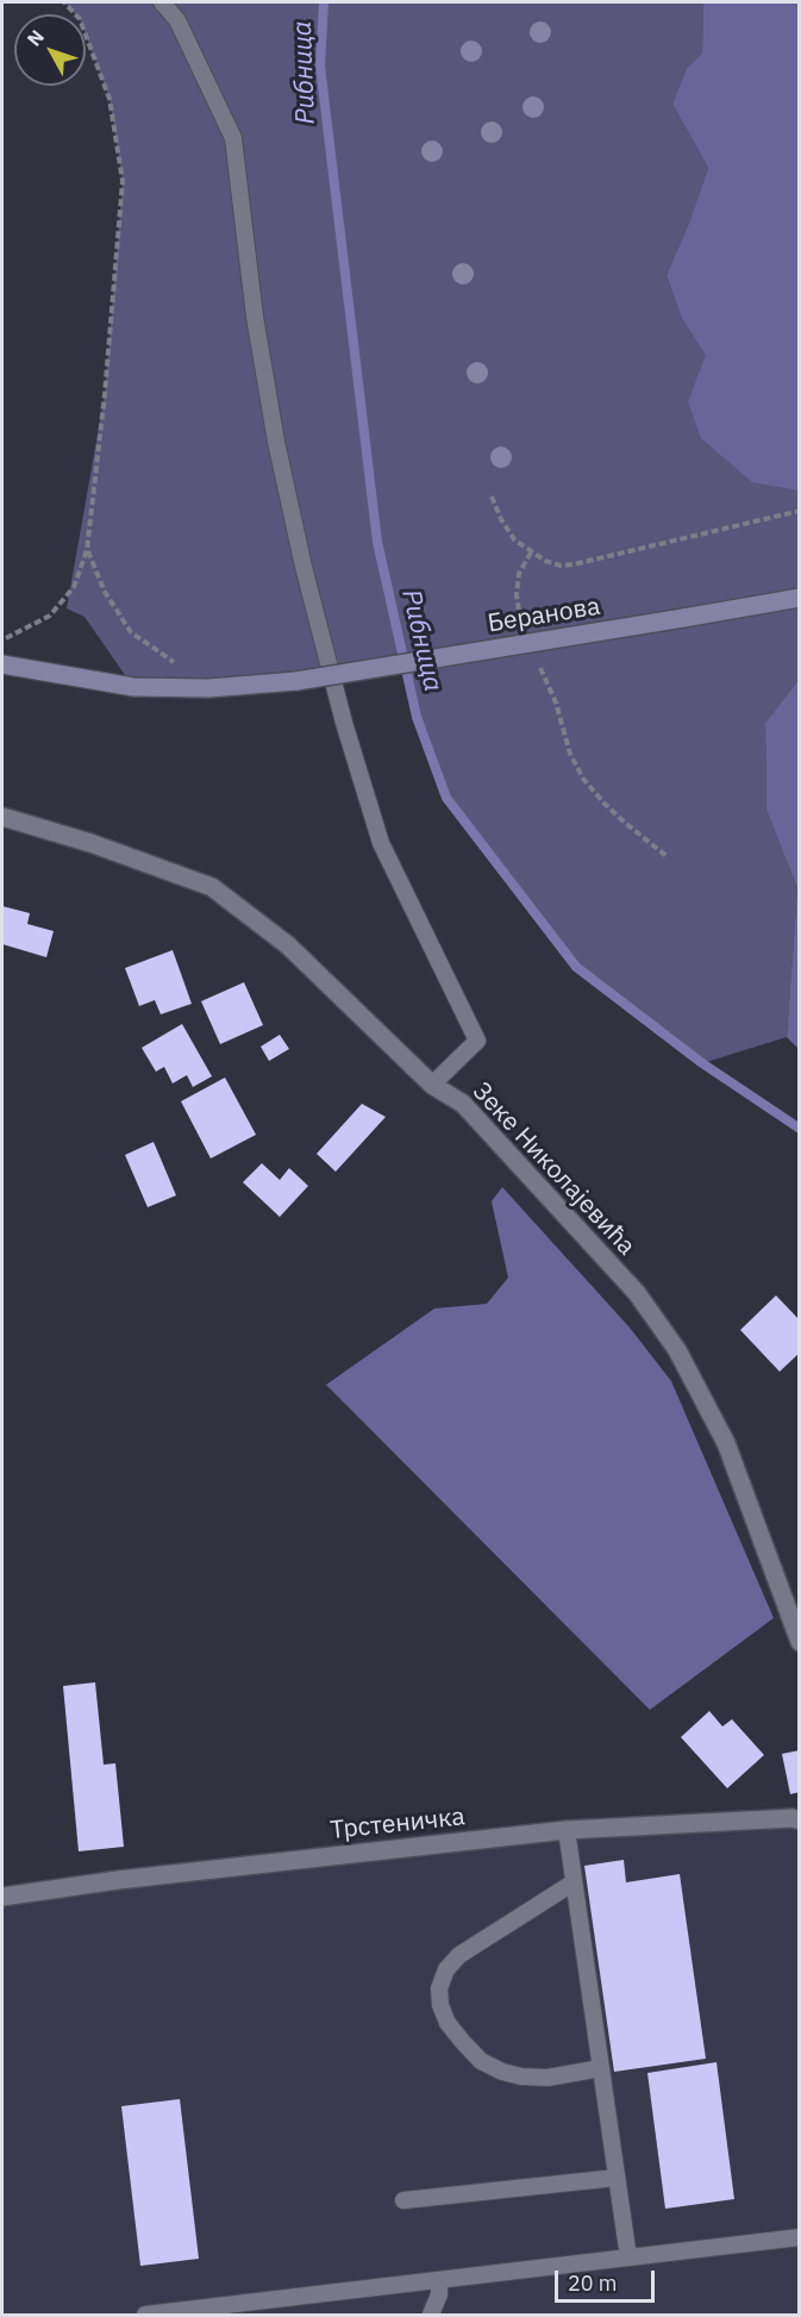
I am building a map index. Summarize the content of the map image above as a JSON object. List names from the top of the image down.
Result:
{
  "streets": {
    "main road": ["Беранова"],
    "street": ["Зеке Николајевића", "Трстеничка"]
  },
  "water": ["Рибница"],
  "scale_bar": "20 m",
  "north": "top left"
}
